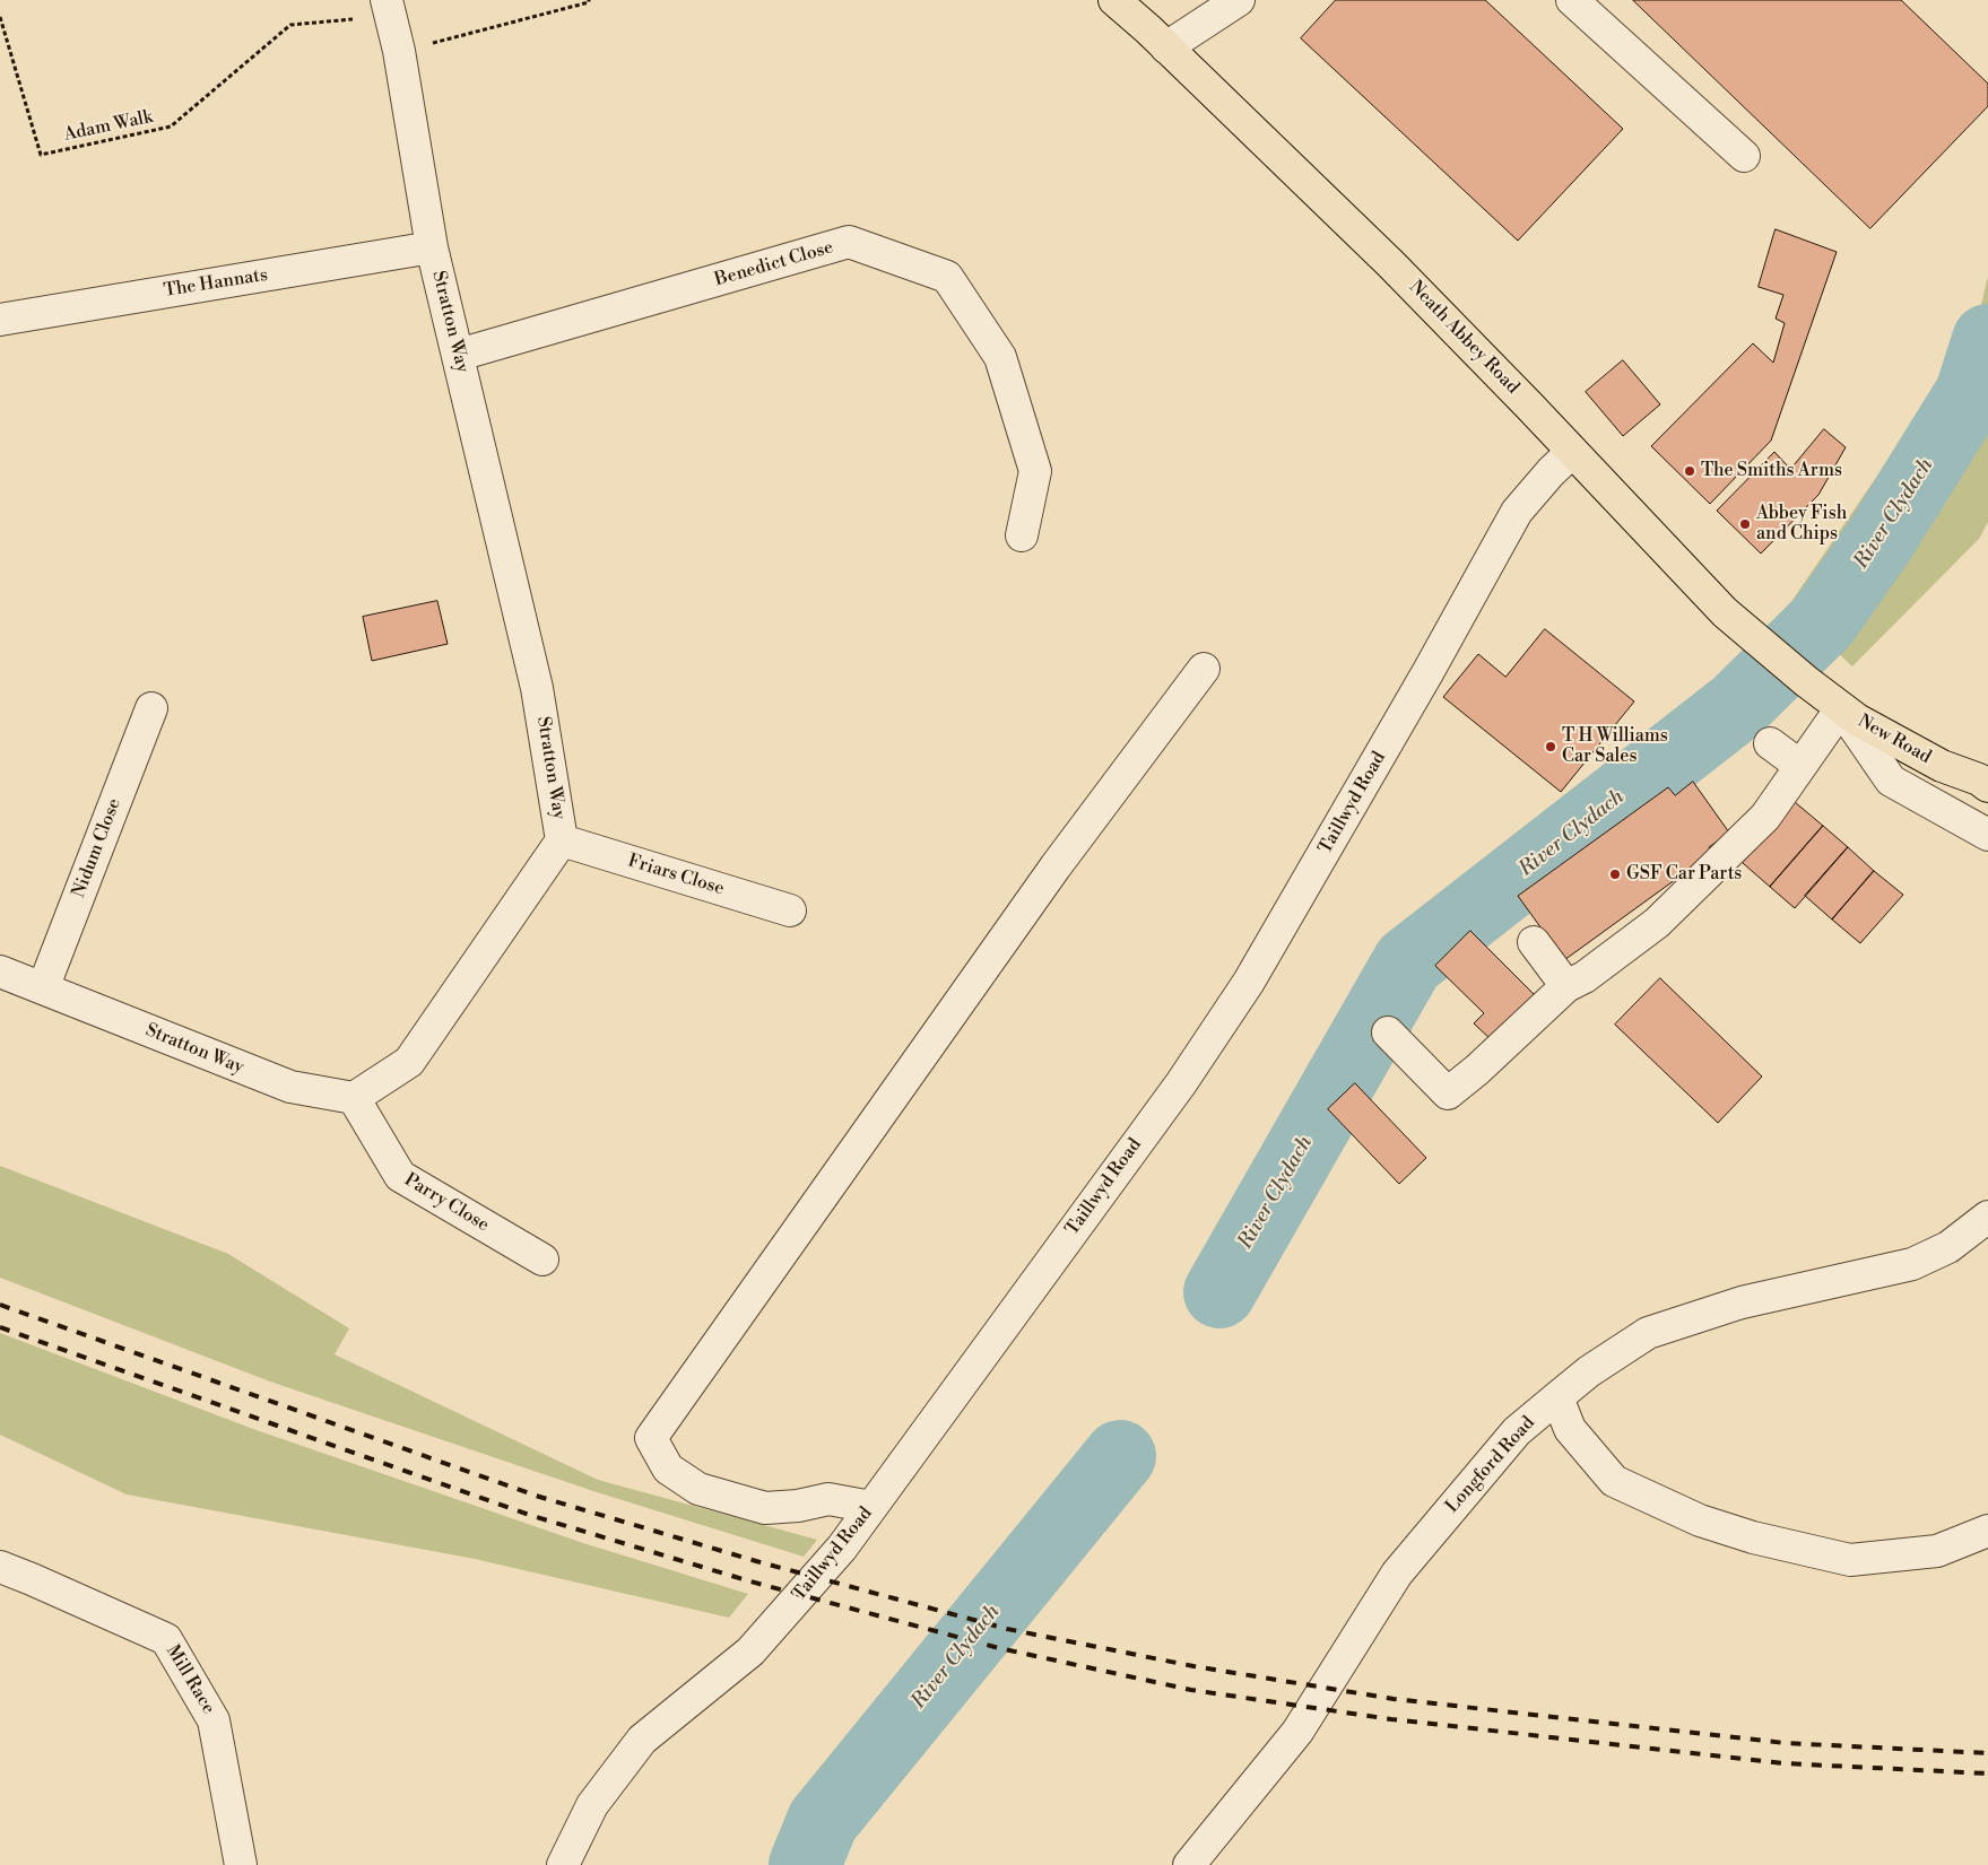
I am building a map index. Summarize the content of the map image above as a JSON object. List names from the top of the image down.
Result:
{
  "streets": {
    "main road": ["Neath Abbey Road", "New Road"],
    "street": [
      "Benedict Close",
      "The Hannats",
      "Stratton Way",
      "Taillwyd Road",
      "Nidum Close",
      "Friars Close",
      "Parry Close",
      "Longford Road",
      "Mill Race"
    ],
    "path": ["Adam Walk"]
  },
  "crossings": [
    ["Adam Walk", "Stratton Way"],
    ["Benedict Close", "Stratton Way"],
    ["The Hannats", "Stratton Way"],
    ["Stratton Way", "Nidum Close"],
    ["Stratton Way", "Friars Close"],
    ["Stratton Way", "Parry Close"],
    ["Neath Abbey Road", "New Road"],
    ["Neath Abbey Road", "Taillwyd Road"]
  ],
  "water": ["River Clydach"],
  "places": [
    "The Smiths Arms",
    "Abbey Fish and Chips",
    "T H Williams Car Sales",
    "GSF Car Parts"
  ]
}
